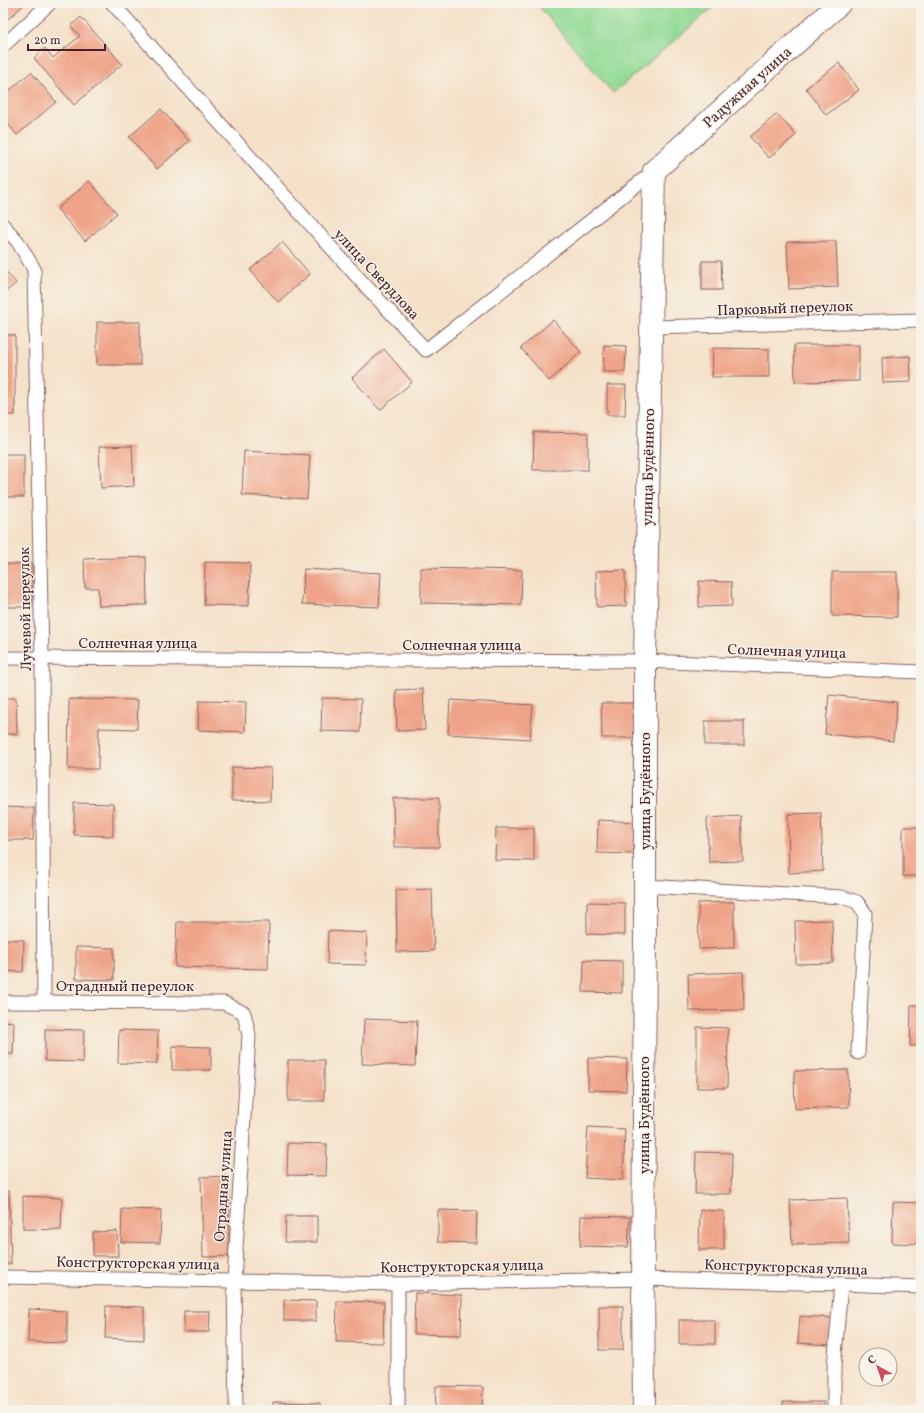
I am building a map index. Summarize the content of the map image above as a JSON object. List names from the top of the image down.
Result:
{
  "streets": {
    "street": ["Радужная улица", "улица Будённого"],
    "lane": [
      "улица Свердлова",
      "Парковый переулок",
      "Лучевой переулок",
      "Солнечная улица",
      "Отрадный переулок",
      "Отрадная улица",
      "Конструкторская улица"
    ]
  },
  "crossings": [
    ["Радужная улица", "улица Свердлова"],
    ["Радужная улица", "улица Будённого"],
    ["улица Свердлова", "улица Будённого"],
    ["Парковый переулок", "улица Будённого"],
    ["улица Будённого", "Солнечная улица"],
    ["улица Будённого", "Конструкторская улица"],
    ["Лучевой переулок", "Солнечная улица"],
    ["Лучевой переулок", "Отрадный переулок"],
    ["Отрадный переулок", "Отрадная улица"],
    ["Отрадная улица", "Конструкторская улица"]
  ],
  "scale_bar": "20 m",
  "north": "top left"
}
